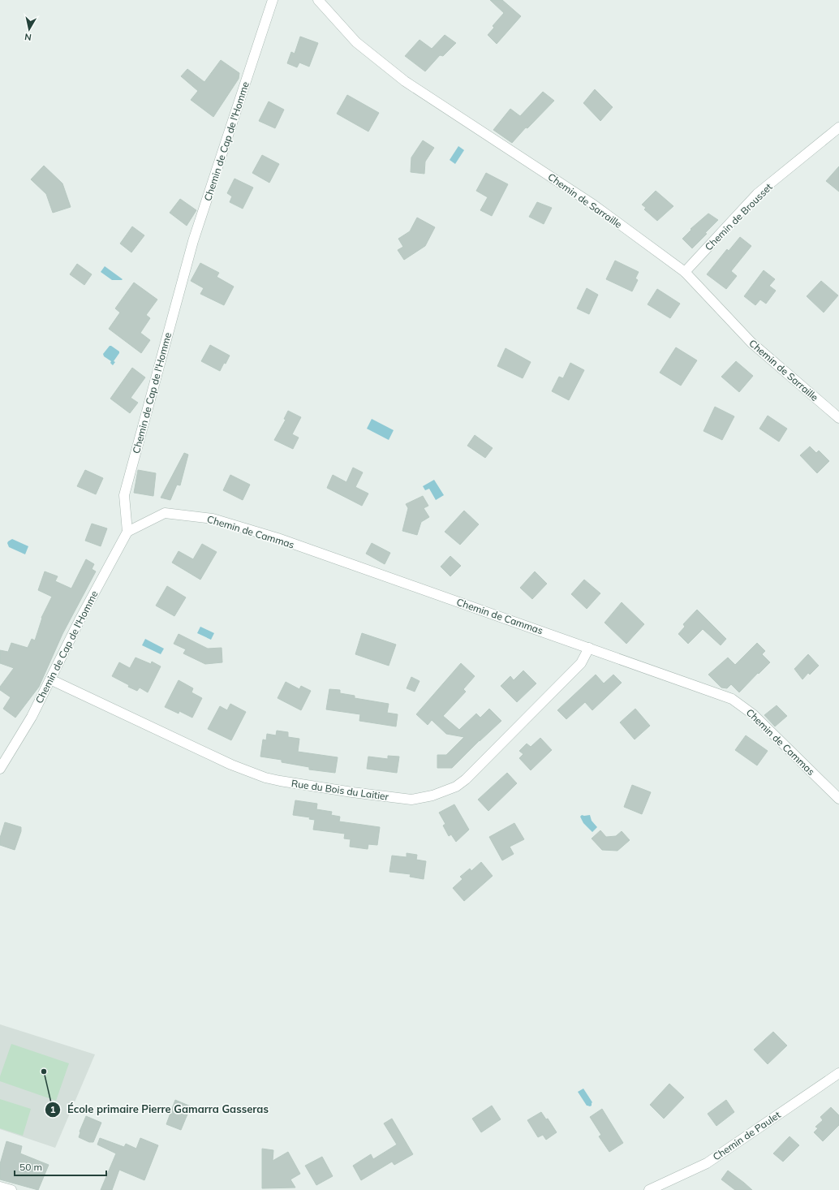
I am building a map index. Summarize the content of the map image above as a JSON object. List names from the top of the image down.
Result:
{
  "streets": {
    "street": [
      "Chemin de Cap de l'Homme",
      "Chemin de Sarraille",
      "Chemin de Brousset",
      "Chemin de Cammas",
      "Rue du Bois du Laitier",
      "Chemin de Paulet"
    ]
  },
  "crossings": [
    ["Chemin de Cap de l'Homme", "Chemin de Cammas"],
    ["Chemin de Cap de l'Homme", "Rue du Bois du Laitier"],
    ["Chemin de Sarraille", "Chemin de Brousset"],
    ["Chemin de Cammas", "Rue du Bois du Laitier"]
  ],
  "places": ["École primaire Pierre Gamarra Gasseras"],
  "scale_bar": "50 m",
  "north": "bottom"
}
